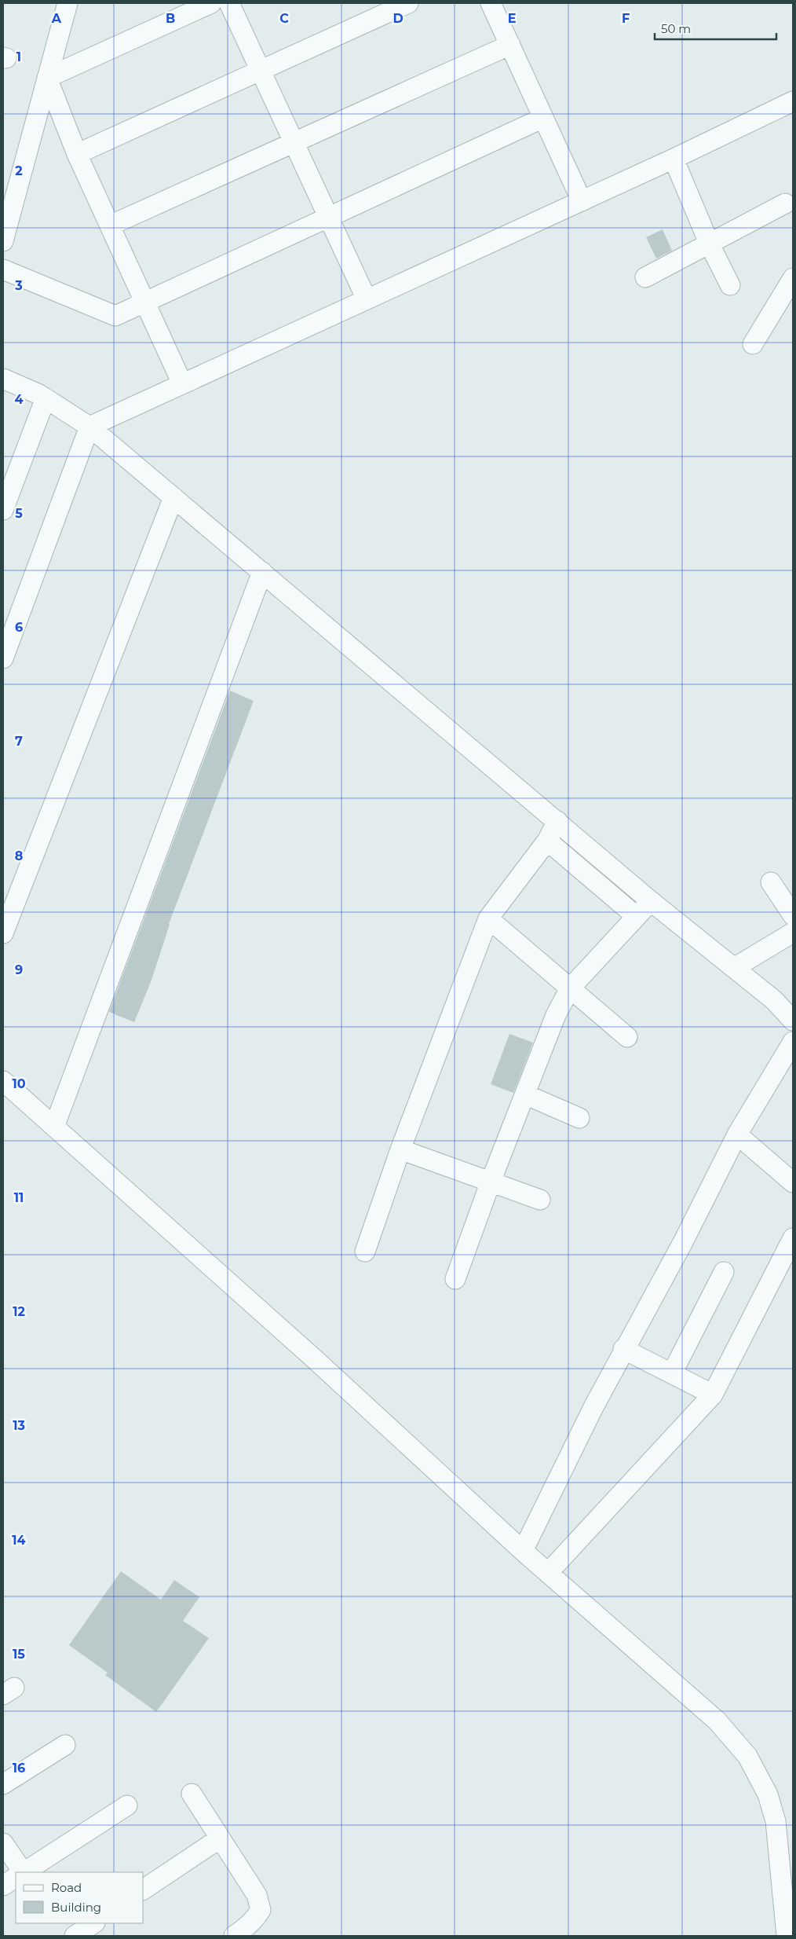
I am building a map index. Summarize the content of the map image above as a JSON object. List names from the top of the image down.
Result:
{
  "legend": ["Road", "Building"],
  "scale_bar": "50 m",
  "grid": {
    "columns": [
      "A",
      "B",
      "C",
      "D",
      "E",
      "F"
    ],
    "rows": [
      "1",
      "2",
      "3",
      "4",
      "5",
      "6",
      "7",
      "8",
      "9",
      "10",
      "11",
      "12",
      "13",
      "14",
      "15",
      "16"
    ]
  }
}
